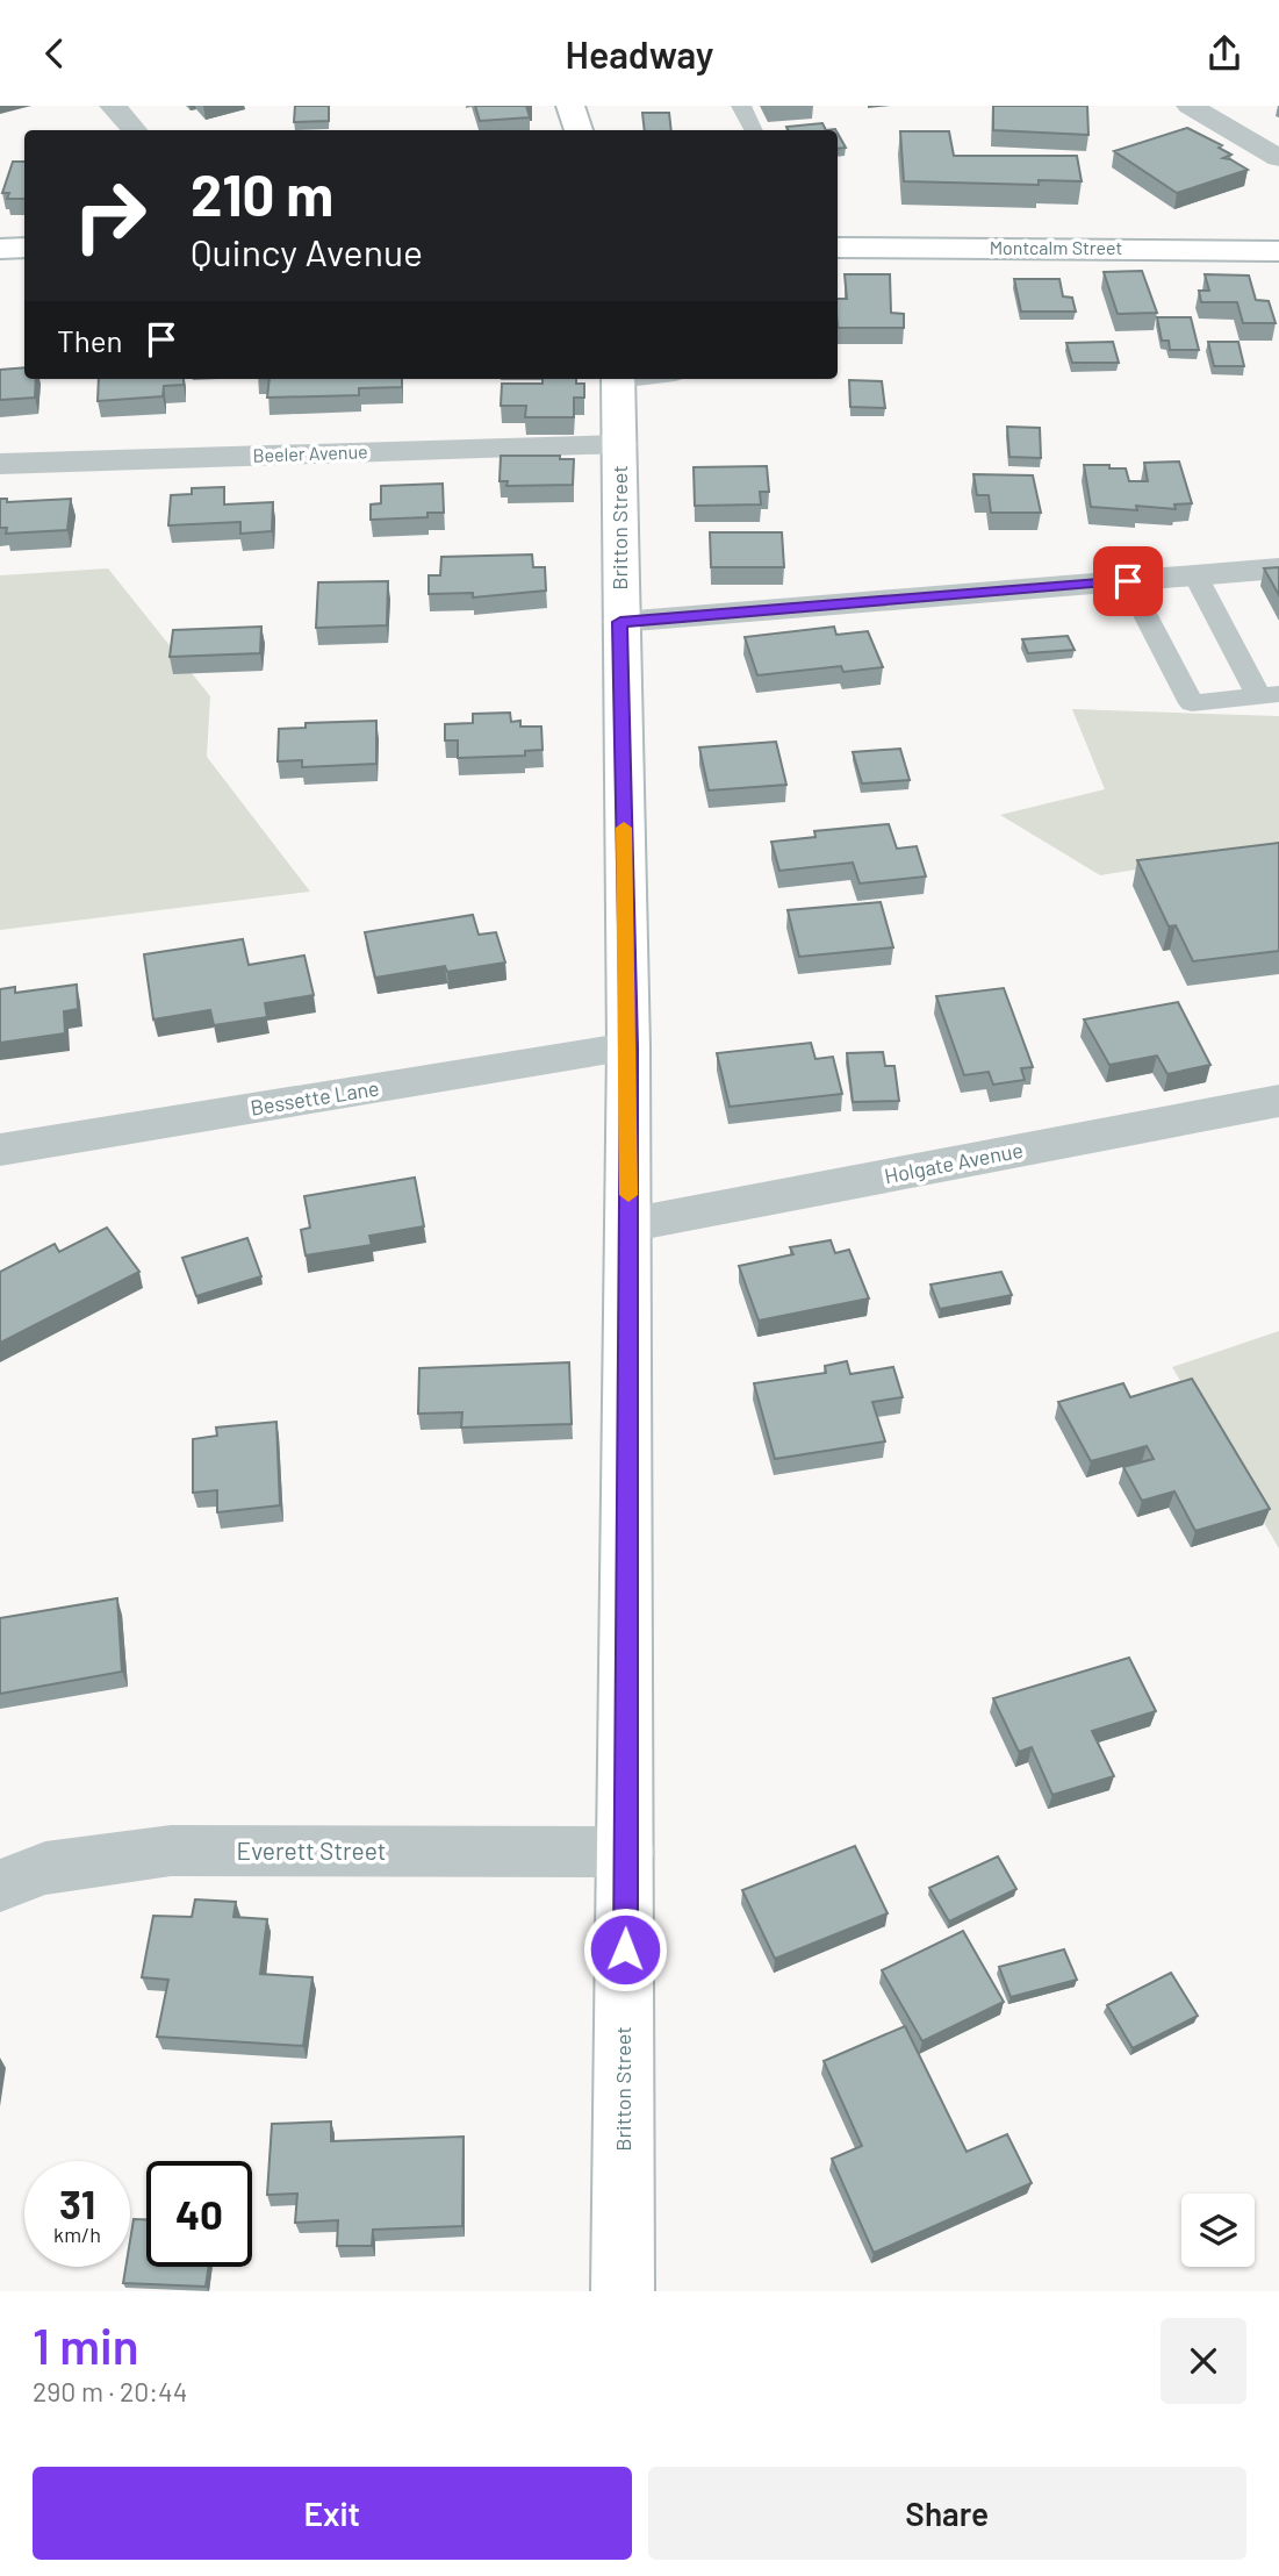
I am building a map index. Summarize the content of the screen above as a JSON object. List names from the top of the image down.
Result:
{
  "streets": {
    "street": [
      "Montcalm Street",
      "Beeler Avenue",
      "Britton Street",
      "Bessette Lane",
      "Holgate Avenue",
      "Everett Street"
    ]
  },
  "crossings": [
    ["Beeler Avenue", "Britton Street"],
    ["Britton Street", "Bessette Lane"],
    ["Britton Street", "Holgate Avenue"],
    ["Britton Street", "Everett Street"]
  ],
  "page": {
    "header": "Headway",
    "turn": ["210 m", "Quincy Avenue"],
    "then": "Then",
    "speed": "31 km/h",
    "limit": "40",
    "heading": ["1 min", "290 m · 20:44"],
    "buttons": ["Exit", "Share"]
  }
}
